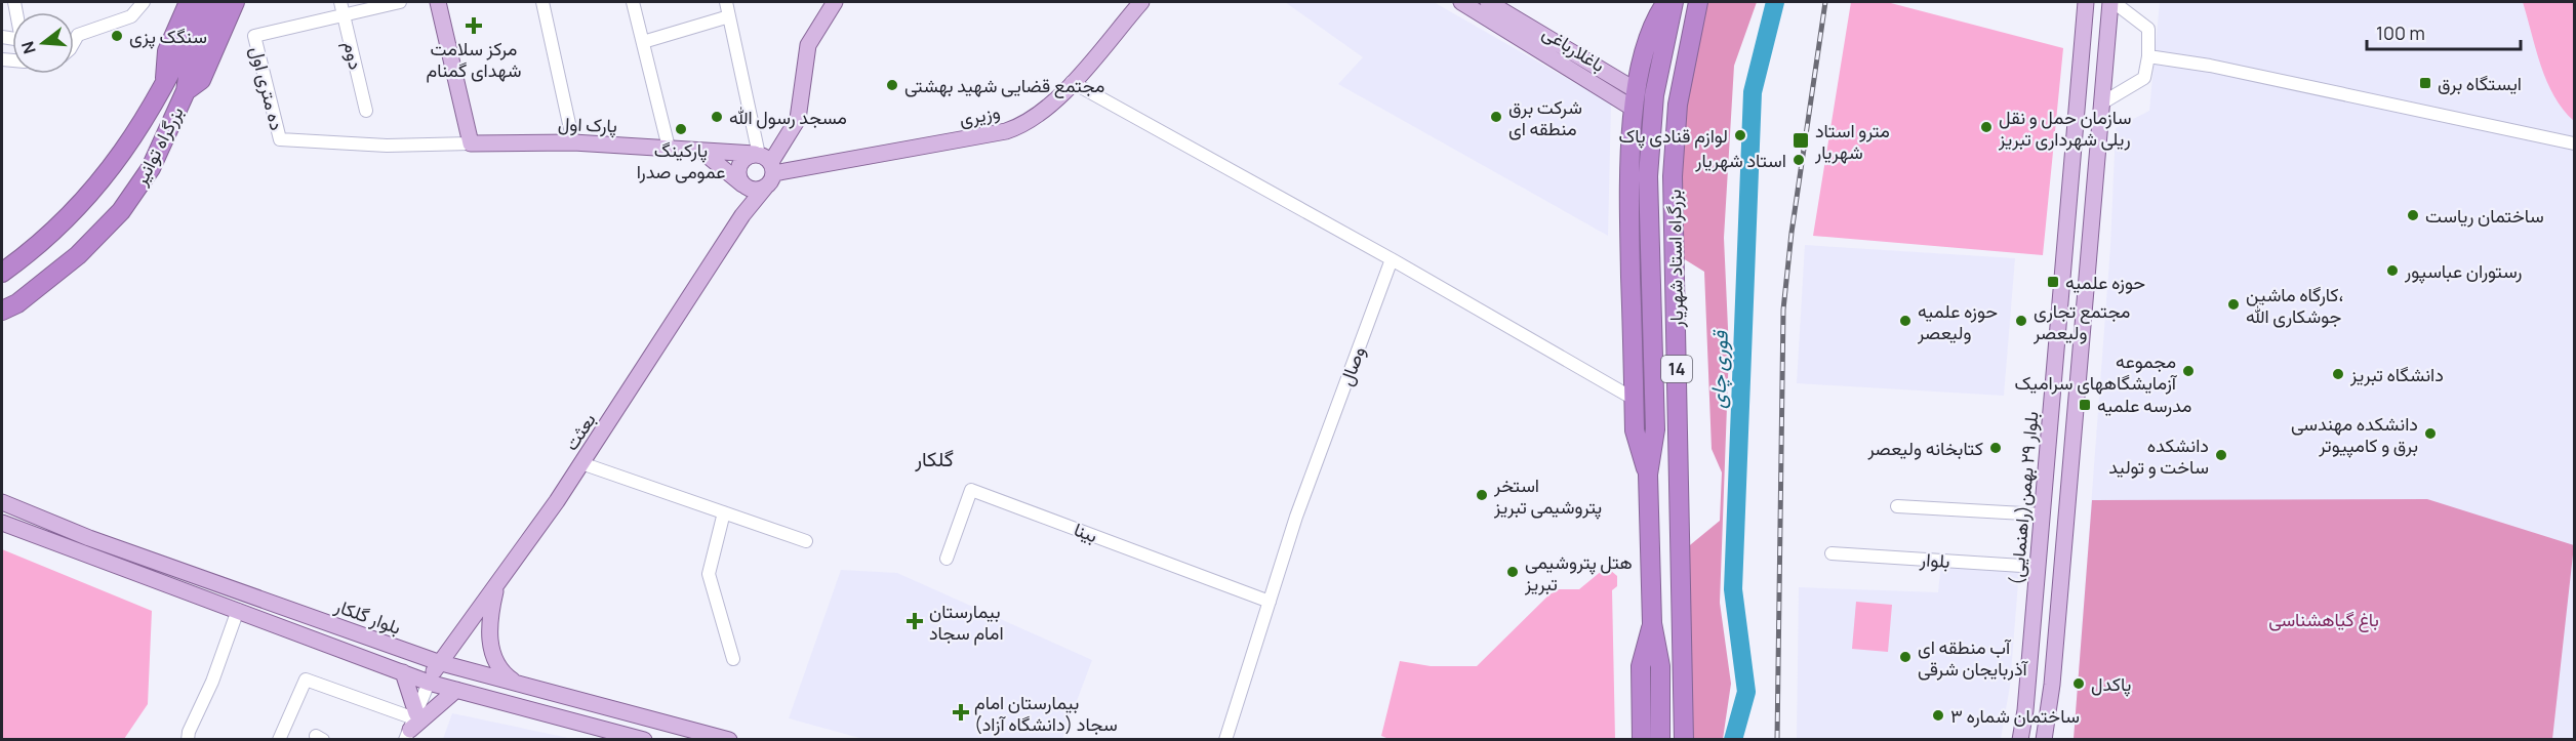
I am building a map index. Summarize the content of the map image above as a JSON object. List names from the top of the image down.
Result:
{
  "streets": {
    "highway": ["بزرگراه توانیر", "بزرگراه استاد شهریار", "14"],
    "main road": [
      "باغلارباغی",
      "وزیری",
      "پارک اول",
      "بعثت",
      "بلوار ٢٩ بهمن(راهنمایی)",
      "بلوار گلکار"
    ],
    "street": [
      "دوم",
      "ده متری اول",
      "وصال",
      "بینا",
      "بلوار"
    ]
  },
  "crossings": [
    ["دوم", "ده متری اول"],
    ["ده متری اول", "پارک اول"],
    ["وزیری", "پارک اول"],
    ["وزیری", "بعثت"],
    ["وصال", "بینا"],
    ["بعثت", "بلوار گلکار"],
    ["بلوار ٢٩ بهمن(راهنمایی)", "بلوار"]
  ],
  "districts": ["گلکار"],
  "water": ["قوری چای"],
  "parks": ["باغ گیاهشناسی"],
  "places": {
    "health": ["مرکز سلامت شهدای گمنام", "بیمارستان امام سجاد", "بیمارستان امام سجاد (دانشگاه آزاد)"],
    "other": [
      "سنگک پزی",
      "مجتمع قضایی شهید بهشتی",
      "مسجد رسول الله",
      "شرکت برق منطقه ای",
      "سازمان حمل و نقل ریلی شهرداری تبریز",
      "پارکینگ عمومی صدرا",
      "لوازم قنادی پاک",
      "استاد شهریار",
      "ساختمان ریاست",
      "رستوران عباسپور",
      "کارگاه ماشین، جوشکاری الله",
      "حوزه علمیه ولیعصر",
      "مجتمع تجاری ولیعصر",
      "مجموعه آزمایشگاههای سرامیک",
      "دانشگاه تبریز",
      "دانشکده مهندسی برق و کامپیوتر",
      "کتابخانه ولیعصر",
      "دانشکده ساخت و تولید",
      "استخر پتروشیمی تبریز",
      "هتل پتروشیمی تبریز",
      "آب منطقه ای آذربایجان شرقی",
      "پاکدل",
      "ساختمان شماره ۳"
    ],
    "transit": [
      "ایستگاه برق",
      "مترو استاد شهریار",
      "حوزه علمیه",
      "مدرسه علمیه"
    ]
  },
  "scale_bar": "100 m",
  "north": "left"
}
